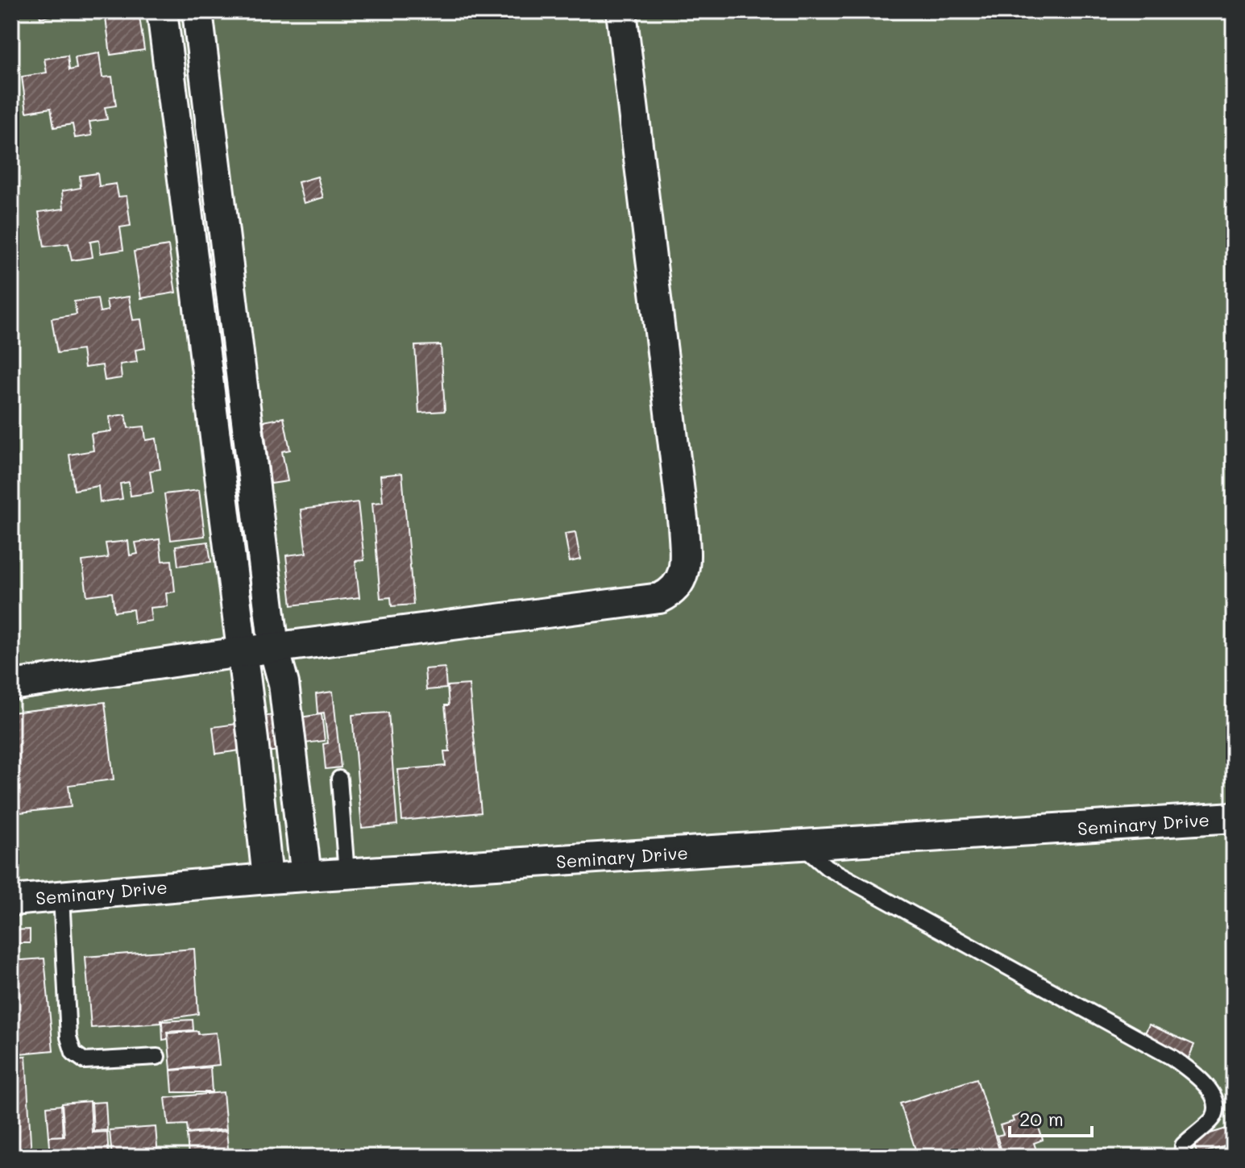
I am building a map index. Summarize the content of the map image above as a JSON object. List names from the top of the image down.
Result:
{
  "streets": {
    "street": ["Seminary Drive"]
  },
  "scale_bar": "20 m"
}
